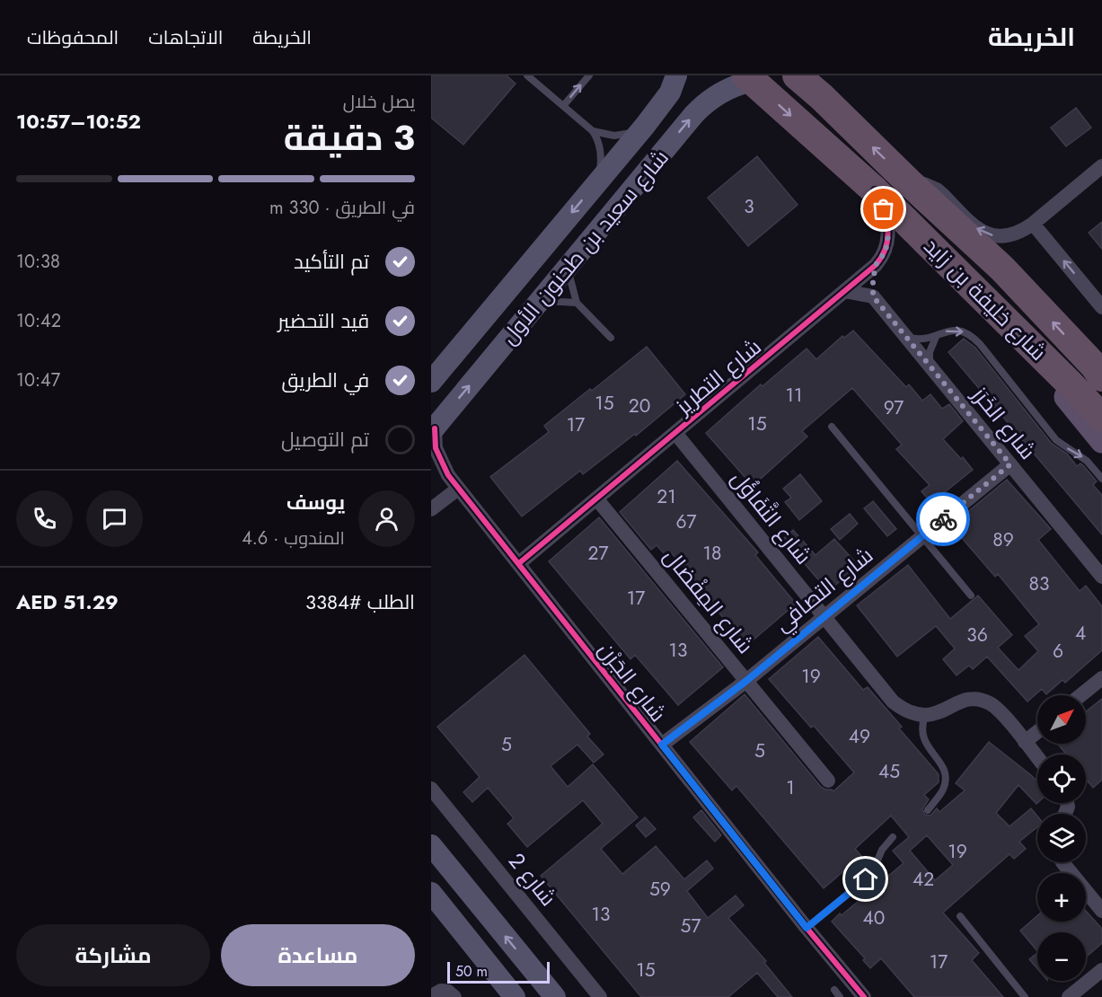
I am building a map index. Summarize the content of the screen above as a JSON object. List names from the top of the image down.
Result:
{
  "streets": {
    "highway": ["شارع خليفة بن زايد"],
    "main road": ["شارع سعيد بن طحنون الأول"],
    "street": [
      "شارع التطريز",
      "شارع الخَرَز",
      "شارع التَّفَاؤُل",
      "شارع التصافي",
      "شارع المِفْضال",
      "شارع الجَرْن",
      "شارع 2"
    ]
  },
  "crossings": [
    ["شارع سعيد بن طحنون الأول", "شارع خليفة بن زايد"],
    ["شارع سعيد بن طحنون الأول", "شارع الجَرْن"],
    ["شارع خليفة بن زايد", "شارع التطريز"],
    ["شارع التطريز", "شارع التَّفَاؤُل"],
    ["شارع التطريز", "شارع المِفْضال"],
    ["شارع التطريز", "شارع الجَرْن"],
    ["شارع الخَرَز", "شارع التصافي"],
    ["شارع التَّفَاؤُل", "شارع التصافي"],
    ["شارع التصافي", "شارع المِفْضال"],
    ["شارع التصافي", "شارع الجَرْن"]
  ],
  "house_numbers": [
    "3",
    "11",
    "15",
    "20",
    "97",
    "15",
    "17",
    "21",
    "67",
    "89",
    "27",
    "18",
    "83",
    "17",
    "4",
    "36",
    "13",
    "6",
    "19",
    "49",
    "5",
    "5",
    "45",
    "1",
    "19",
    "42",
    "59",
    "13",
    "40",
    "57",
    "17",
    "15"
  ],
  "scale_bar": "50 m",
  "north": "top right",
  "page": {
    "header": "الخريطة",
    "nav": ["الخريطة", "الاتجاهات", "المحفوظات"],
    "heading": ["3 دقيقة", "يصل خلال", "10:52–10:57"],
    "panel": [
      "يوسف",
      "المندوب · 4.6",
      "الطلب #3384",
      "AED 51.29"
    ],
    "bar": "في الطريق · 330 m",
    "list": [
      ["تم التأكيد", "10:38"],
      ["قيد التحضير", "10:42"],
      ["في الطريق", "10:47"],
      "تم التوصيل"
    ],
    "map_buttons": ["+", "−"],
    "buttons": ["مساعدة", "مشاركة"],
    "scale": "50 m"
  }
}
